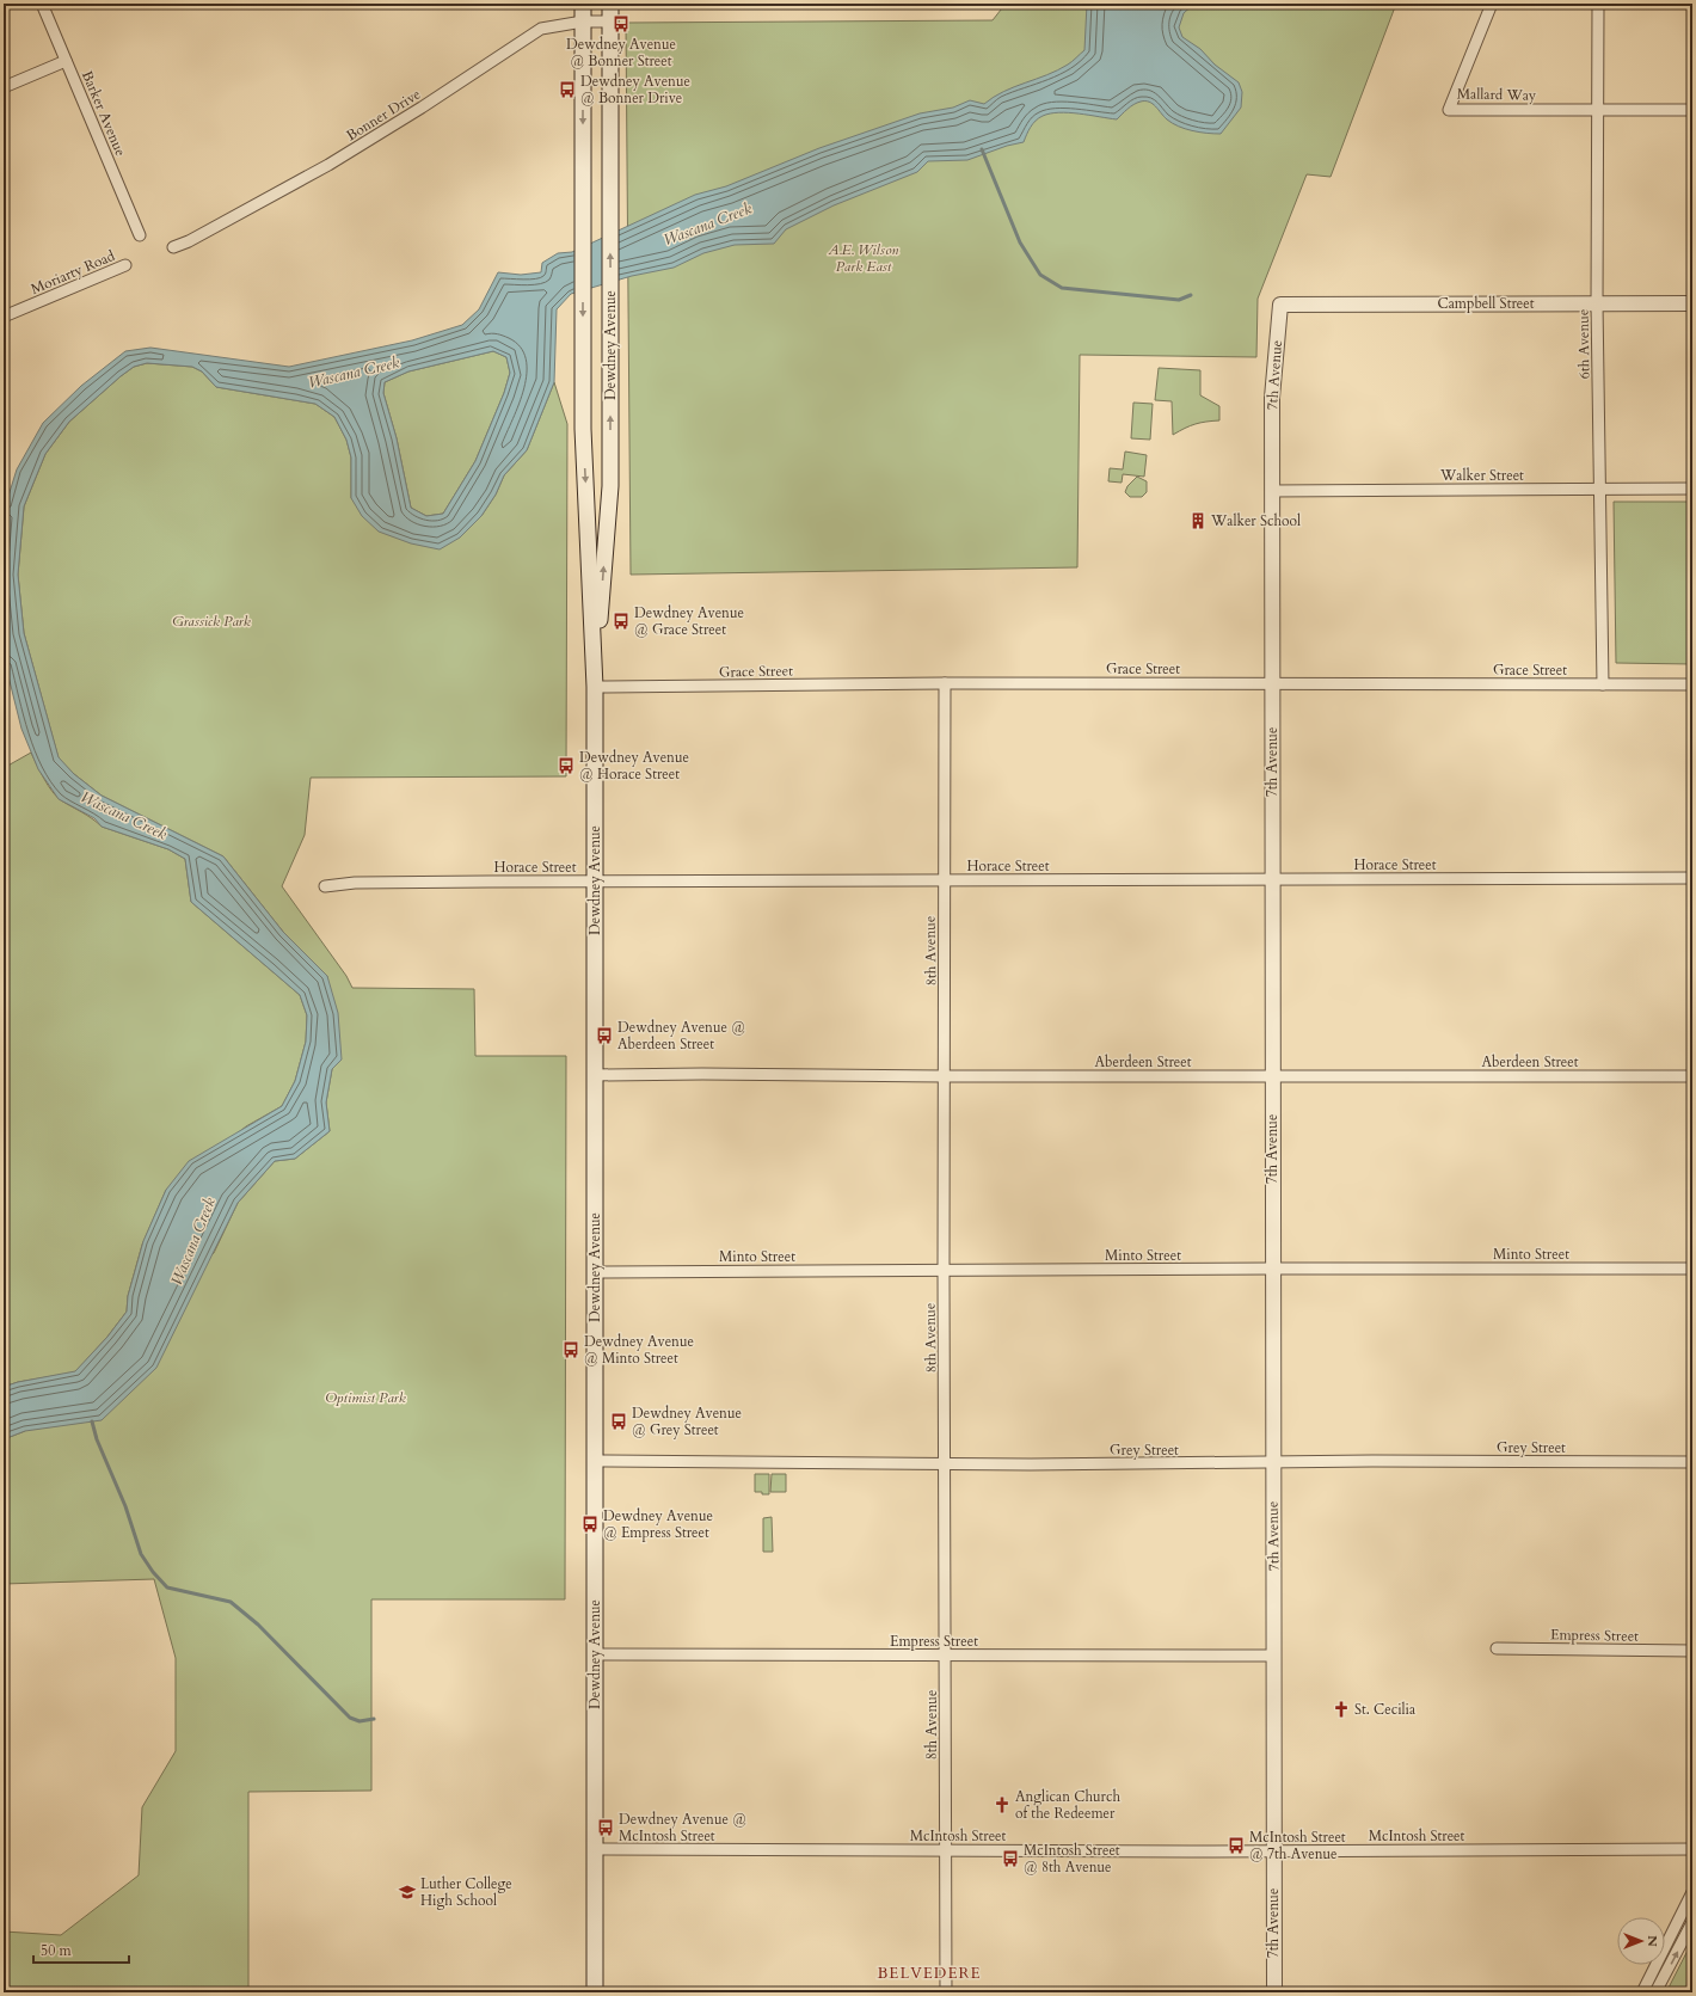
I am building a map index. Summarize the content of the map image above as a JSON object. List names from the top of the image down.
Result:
{
  "streets": {
    "main road": ["Dewdney Avenue"],
    "street": [
      "Mallard Way",
      "Barker Avenue",
      "Bonner Drive",
      "Moriarty Road",
      "Campbell Street",
      "6th Avenue",
      "7th Avenue",
      "Walker Street",
      "Grace Street",
      "Horace Street",
      "8th Avenue",
      "Aberdeen Street",
      "Minto Street",
      "Grey Street",
      "Empress Street",
      "McIntosh Street"
    ]
  },
  "crossings": [
    ["Mallard Way", "6th Avenue"],
    ["Bonner Drive", "Dewdney Avenue"],
    ["Campbell Street", "6th Avenue"],
    ["Campbell Street", "7th Avenue"],
    ["6th Avenue", "Walker Street"],
    ["6th Avenue", "Grace Street"],
    ["Dewdney Avenue", "Grace Street"],
    ["Dewdney Avenue", "Horace Street"],
    ["Dewdney Avenue", "Aberdeen Street"],
    ["Dewdney Avenue", "Minto Street"],
    ["Dewdney Avenue", "Grey Street"],
    ["Dewdney Avenue", "Empress Street"],
    ["Dewdney Avenue", "McIntosh Street"],
    ["7th Avenue", "Walker Street"],
    ["7th Avenue", "Grace Street"],
    ["7th Avenue", "Horace Street"],
    ["7th Avenue", "Aberdeen Street"],
    ["7th Avenue", "Minto Street"],
    ["7th Avenue", "Grey Street"],
    ["7th Avenue", "Empress Street"],
    ["7th Avenue", "McIntosh Street"],
    ["Grace Street", "8th Avenue"],
    ["Horace Street", "8th Avenue"],
    ["8th Avenue", "Aberdeen Street"],
    ["8th Avenue", "Minto Street"],
    ["8th Avenue", "Grey Street"],
    ["8th Avenue", "Empress Street"],
    ["8th Avenue", "McIntosh Street"]
  ],
  "districts": ["BELVEDERE"],
  "water": ["Wascana Creek"],
  "parks": ["A.E. Wilson Park East", "Grassick Park", "Optimist Park"],
  "places": {
    "bus stop": [
      "Dewdney Avenue @ Bonner Street",
      "Dewdney Avenue @ Bonner Drive",
      "Dewdney Avenue @ Grace Street",
      "Dewdney Avenue @ Horace Street",
      "Dewdney Avenue @ Aberdeen Street",
      "Dewdney Avenue @ Minto Street",
      "Dewdney Avenue @ Grey Street",
      "Dewdney Avenue @ Empress Street",
      "Dewdney Avenue @ McIntosh Street",
      "McIntosh Street @ 7th Avenue",
      "McIntosh Street @ 8th Avenue"
    ],
    "building": ["Walker School"],
    "church": ["St. Cecilia", "Anglican Church of the Redeemer"],
    "school or university": ["Luther College High School"]
  },
  "scale_bar": "50 m",
  "north": "right"
}
